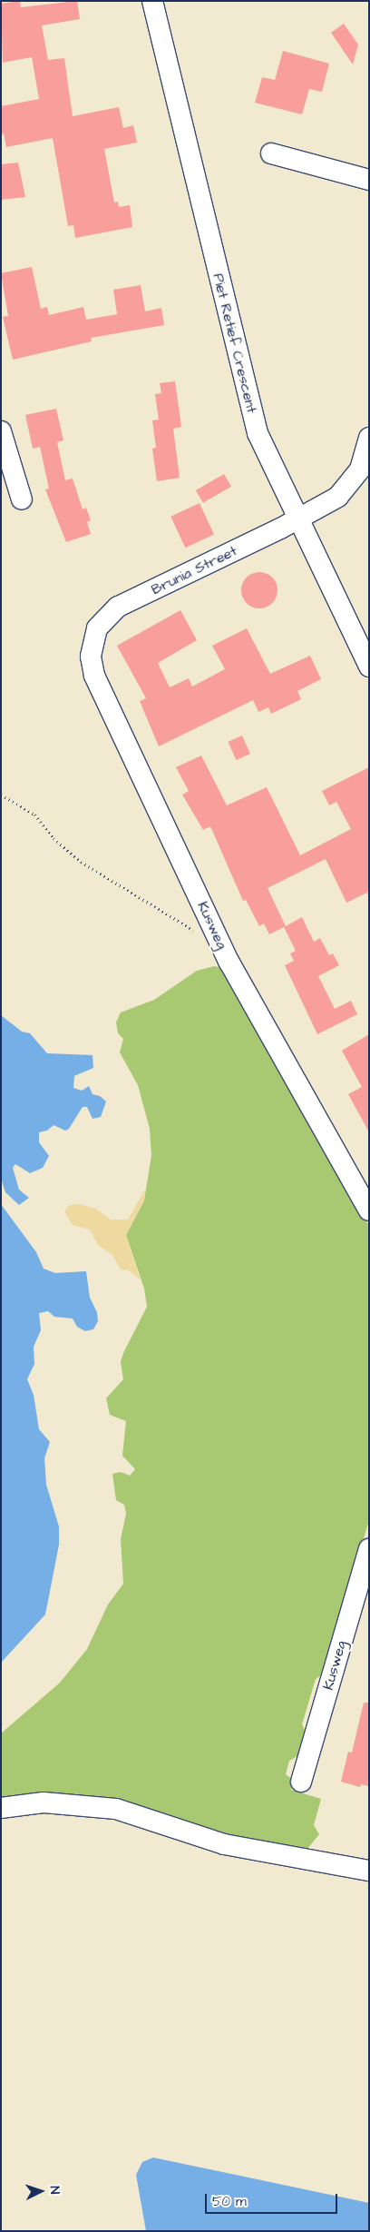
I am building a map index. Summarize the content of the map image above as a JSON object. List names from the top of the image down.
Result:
{
  "streets": {
    "street": ["Piet Retief Crescent", "Brunia Street", "Kusweg"]
  },
  "crossings": [
    ["Piet Retief Crescent", "Brunia Street"],
    ["Brunia Street", "Kusweg"]
  ],
  "scale_bar": "50 m",
  "north": "right"
}
